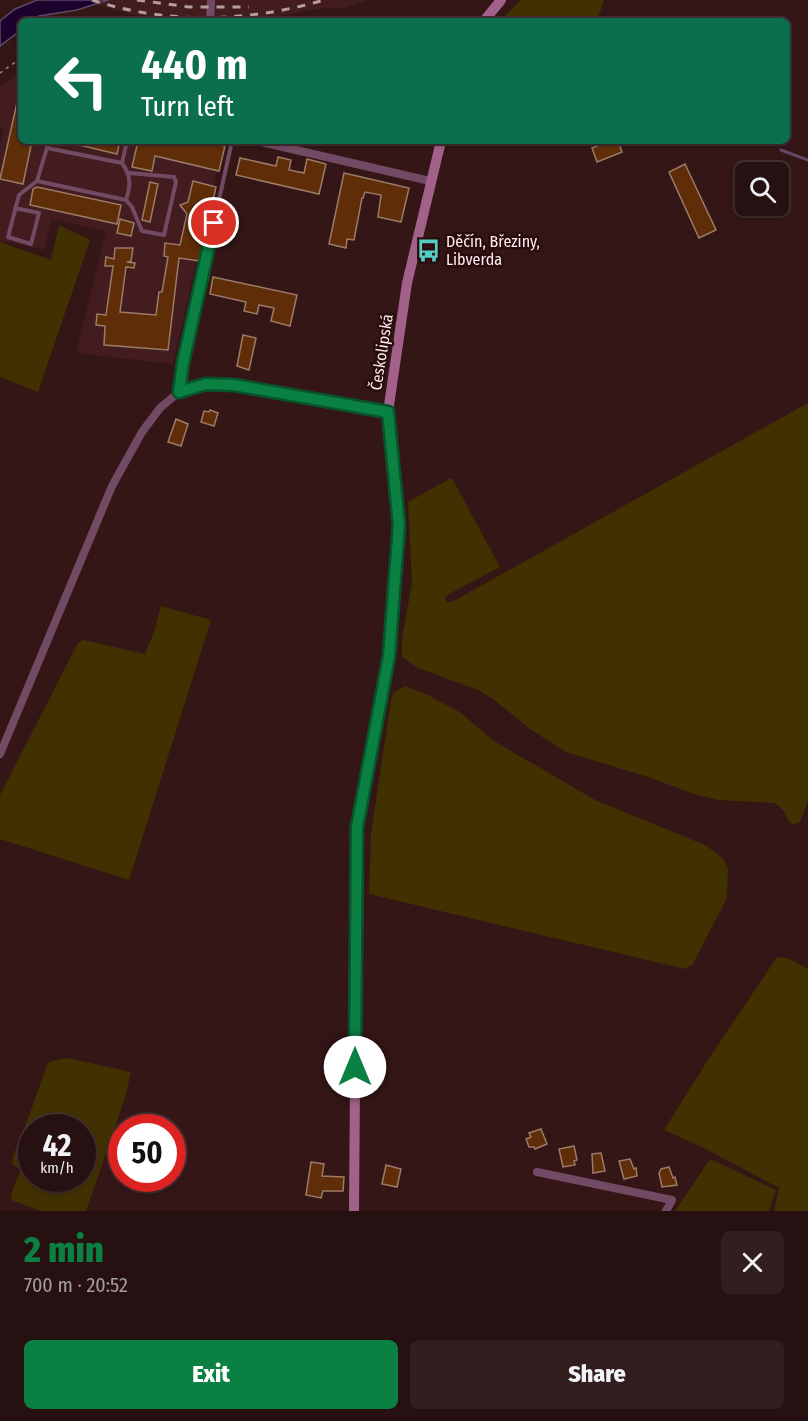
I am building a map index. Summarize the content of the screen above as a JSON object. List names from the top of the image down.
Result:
{
  "streets": {
    "main road": ["Českolipská"]
  },
  "places": {
    "bus stop": ["Děčín, Březiny, Libverda"]
  },
  "page": {
    "turn": ["440 m", "Turn left"],
    "speed": "42 km/h",
    "limit": "50",
    "heading": ["2 min", "700 m · 20:52"],
    "buttons": ["Exit", "Share"]
  }
}
